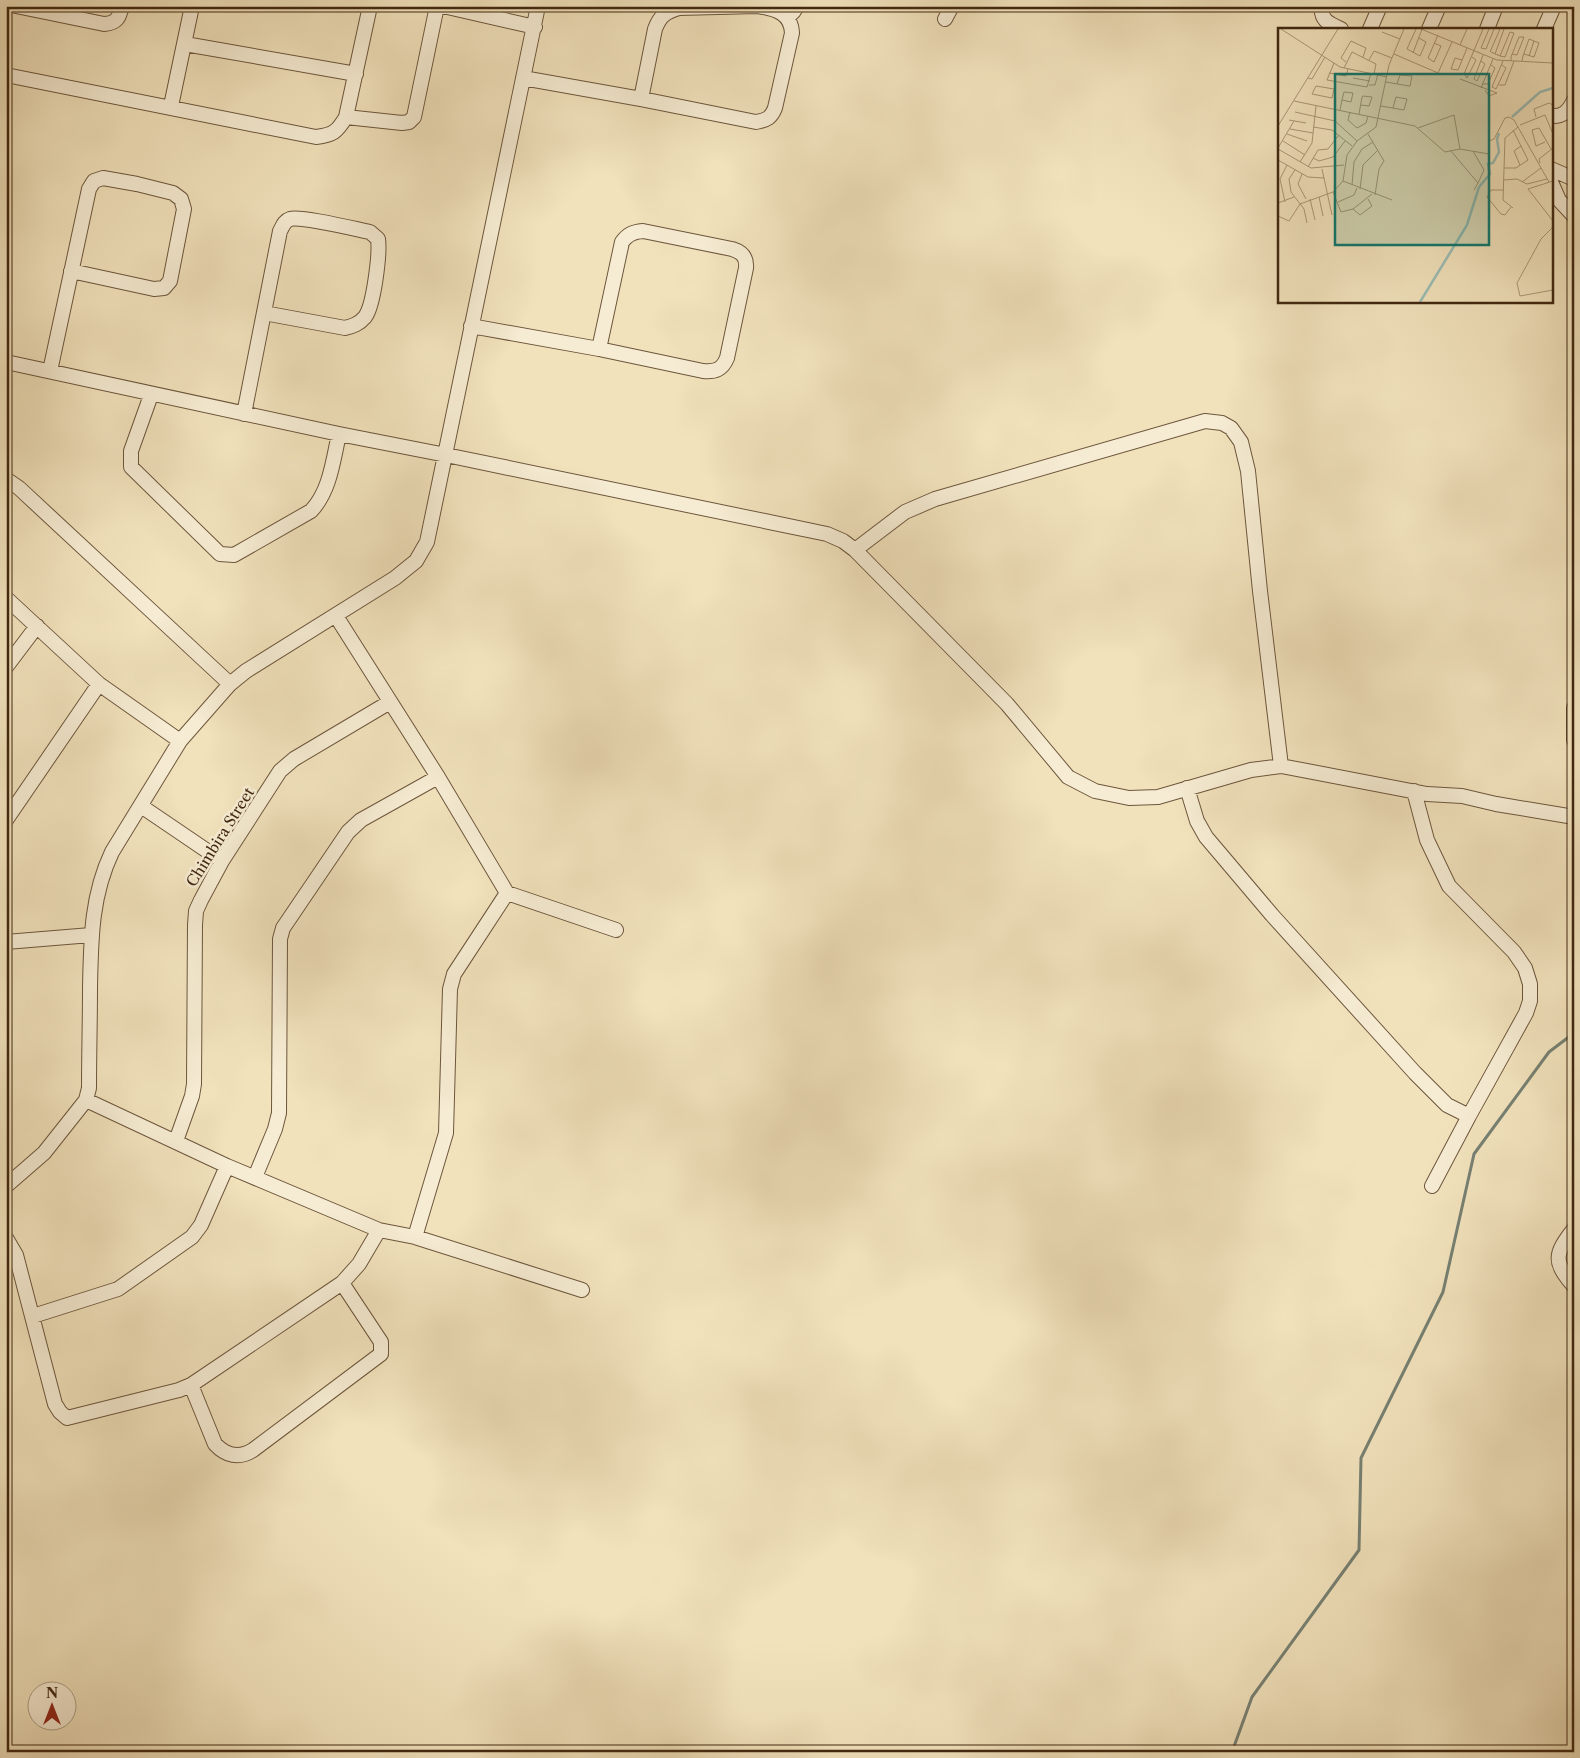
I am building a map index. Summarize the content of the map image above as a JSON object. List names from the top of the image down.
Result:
{
  "streets": {
    "street": ["Chimbira Street"]
  },
  "north": "top"
}
